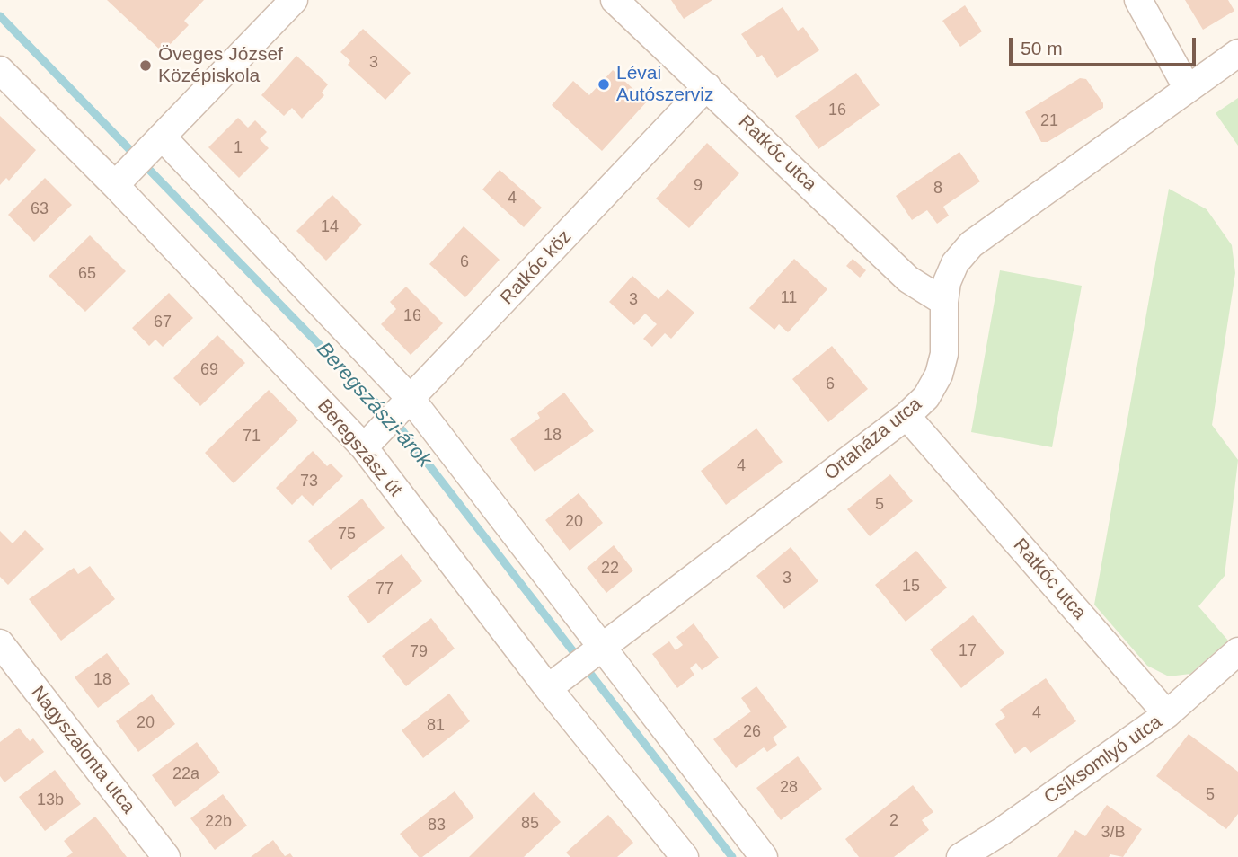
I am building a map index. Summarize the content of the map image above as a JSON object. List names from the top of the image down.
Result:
{
  "streets": {
    "street": [
      "Ratkóc utca",
      "Ratkóc köz",
      "Ortaháza utca",
      "Beregszász út",
      "Nagyszalonta utca",
      "Csíksomlyó utca"
    ]
  },
  "crossings": [
    ["Ratkóc utca", "Ratkóc köz"],
    ["Ratkóc utca", "Ortaháza utca"],
    ["Ratkóc utca", "Csíksomlyó utca"],
    ["Ratkóc köz", "Beregszász út"],
    ["Ortaháza utca", "Beregszász út"]
  ],
  "water": ["Beregszászi-árok"],
  "places": ["Öveges József Középiskola", "Lévai Autószerviz"],
  "house_numbers": [
    "3",
    "16",
    "21",
    "1",
    "9",
    "8",
    "4",
    "63",
    "14",
    "6",
    "65",
    "11",
    "3",
    "16",
    "67",
    "69",
    "6",
    "18",
    "71",
    "4",
    "73",
    "5",
    "20",
    "75",
    "22",
    "3",
    "15",
    "77",
    "17",
    "79",
    "18",
    "4",
    "20",
    "81",
    "26",
    "22a",
    "28",
    "5",
    "13b",
    "2",
    "22b",
    "85",
    "83",
    "3/B"
  ],
  "scale_bar": "50 m"
}
